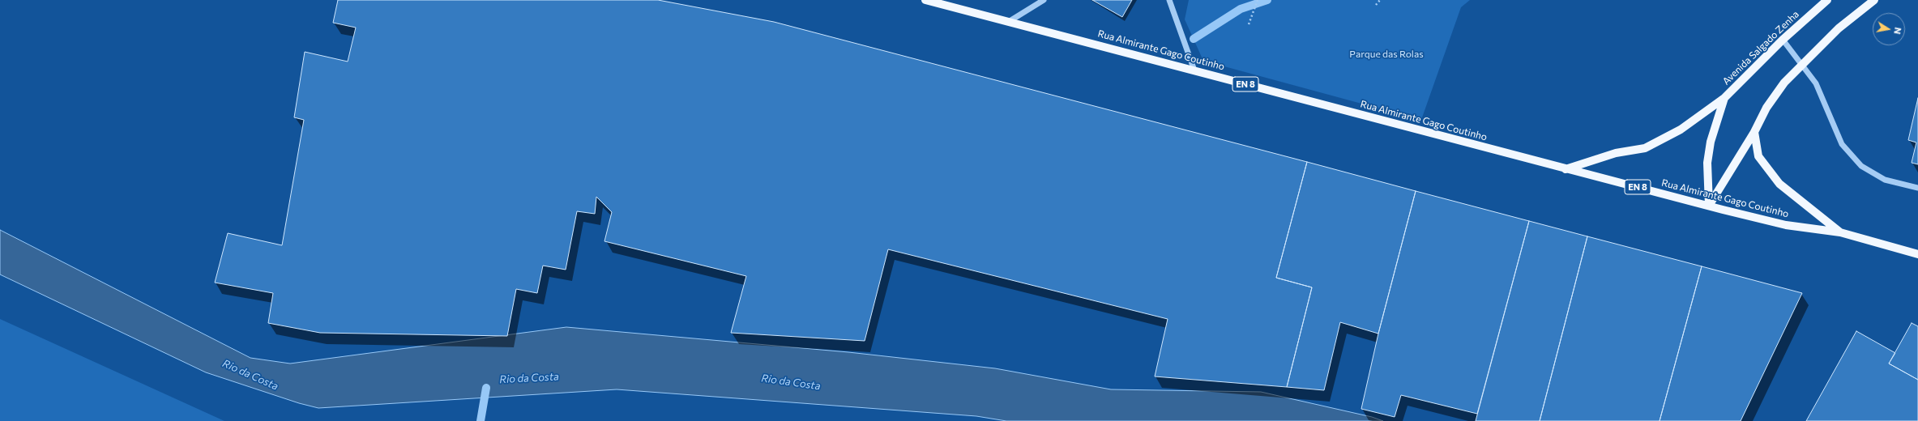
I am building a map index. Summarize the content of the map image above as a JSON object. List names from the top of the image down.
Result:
{
  "streets": {
    "main road": ["Avenida Salgado Zenha", "Rua Almirante Gago Coutinho", "EN 8"]
  },
  "crossings": [
    ["Avenida Salgado Zenha", "Rua Almirante Gago Coutinho"]
  ],
  "water": ["Rio da Costa"],
  "parks": ["Parque das Rolas"],
  "north": "right"
}
